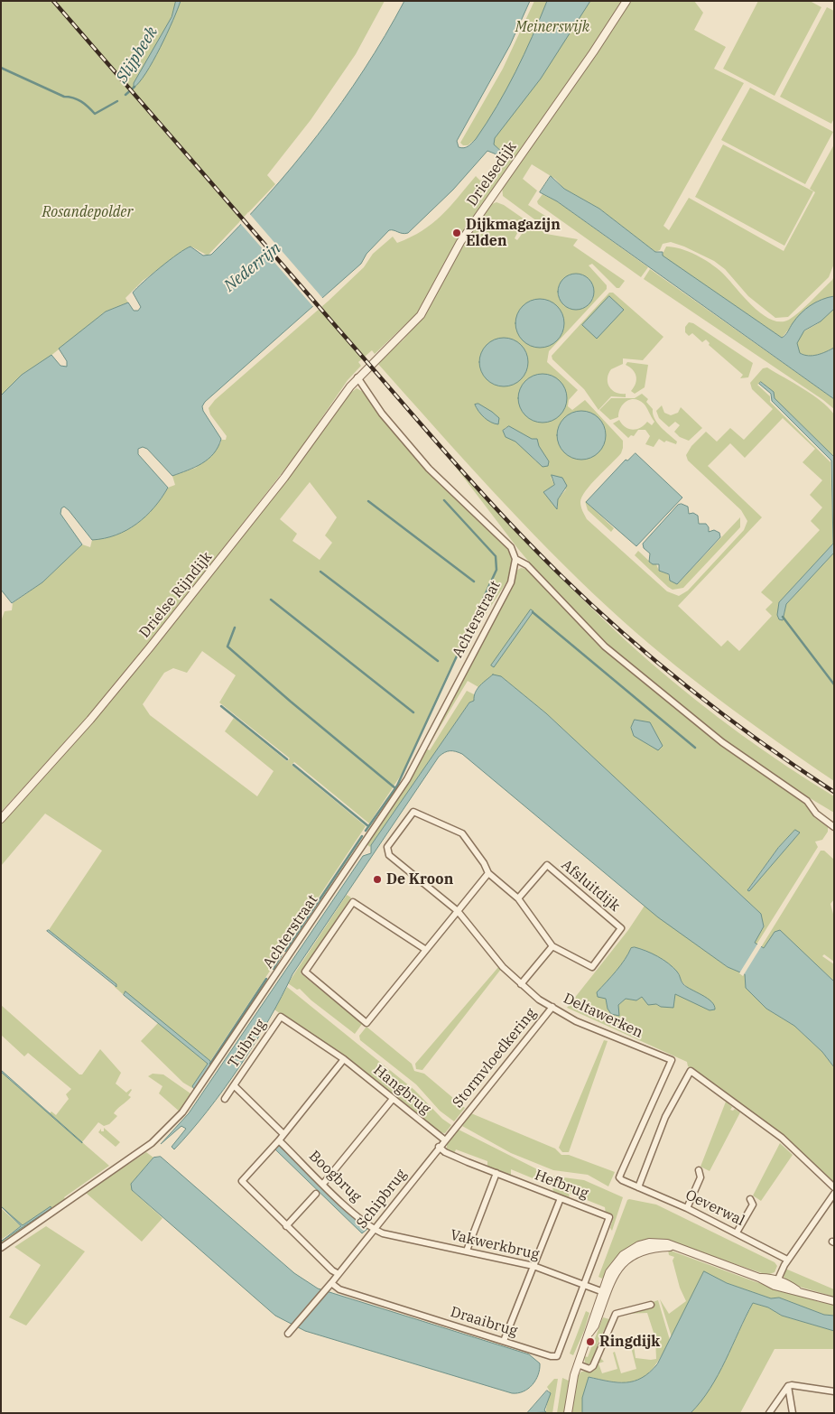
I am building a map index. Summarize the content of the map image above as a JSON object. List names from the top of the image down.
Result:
{
  "streets": {
    "street": [
      "Drielsedijk",
      "Drielse Rijndijk",
      "Achterstraat",
      "Afsluitdijk",
      "Deltawerken",
      "Tuibrug",
      "Stormvloedkering",
      "Hangbrug",
      "Boogbrug",
      "Hefbrug",
      "Schipbrug",
      "Oeverwal",
      "Vakwerkbrug",
      "Draaibrug"
    ]
  },
  "crossings": [
    ["Drielsedijk", "Drielse Rijndijk"],
    ["Afsluitdijk", "Deltawerken"],
    ["Deltawerken", "Stormvloedkering"],
    ["Deltawerken", "Oeverwal"],
    ["Tuibrug", "Hangbrug"],
    ["Stormvloedkering", "Schipbrug"],
    ["Hangbrug", "Schipbrug"],
    ["Boogbrug", "Schipbrug"],
    ["Boogbrug", "Vakwerkbrug"],
    ["Hefbrug", "Schipbrug"],
    ["Hefbrug", "Vakwerkbrug"],
    ["Hefbrug", "Draaibrug"],
    ["Schipbrug", "Vakwerkbrug"],
    ["Schipbrug", "Draaibrug"],
    ["Vakwerkbrug", "Draaibrug"]
  ],
  "water": ["Slijpbeek", "Nederrijn"],
  "parks": ["Meinerswijk", "Rosandepolder"],
  "places": ["Dijkmagazijn Elden", "De Kroon", "Ringdijk"]
}
